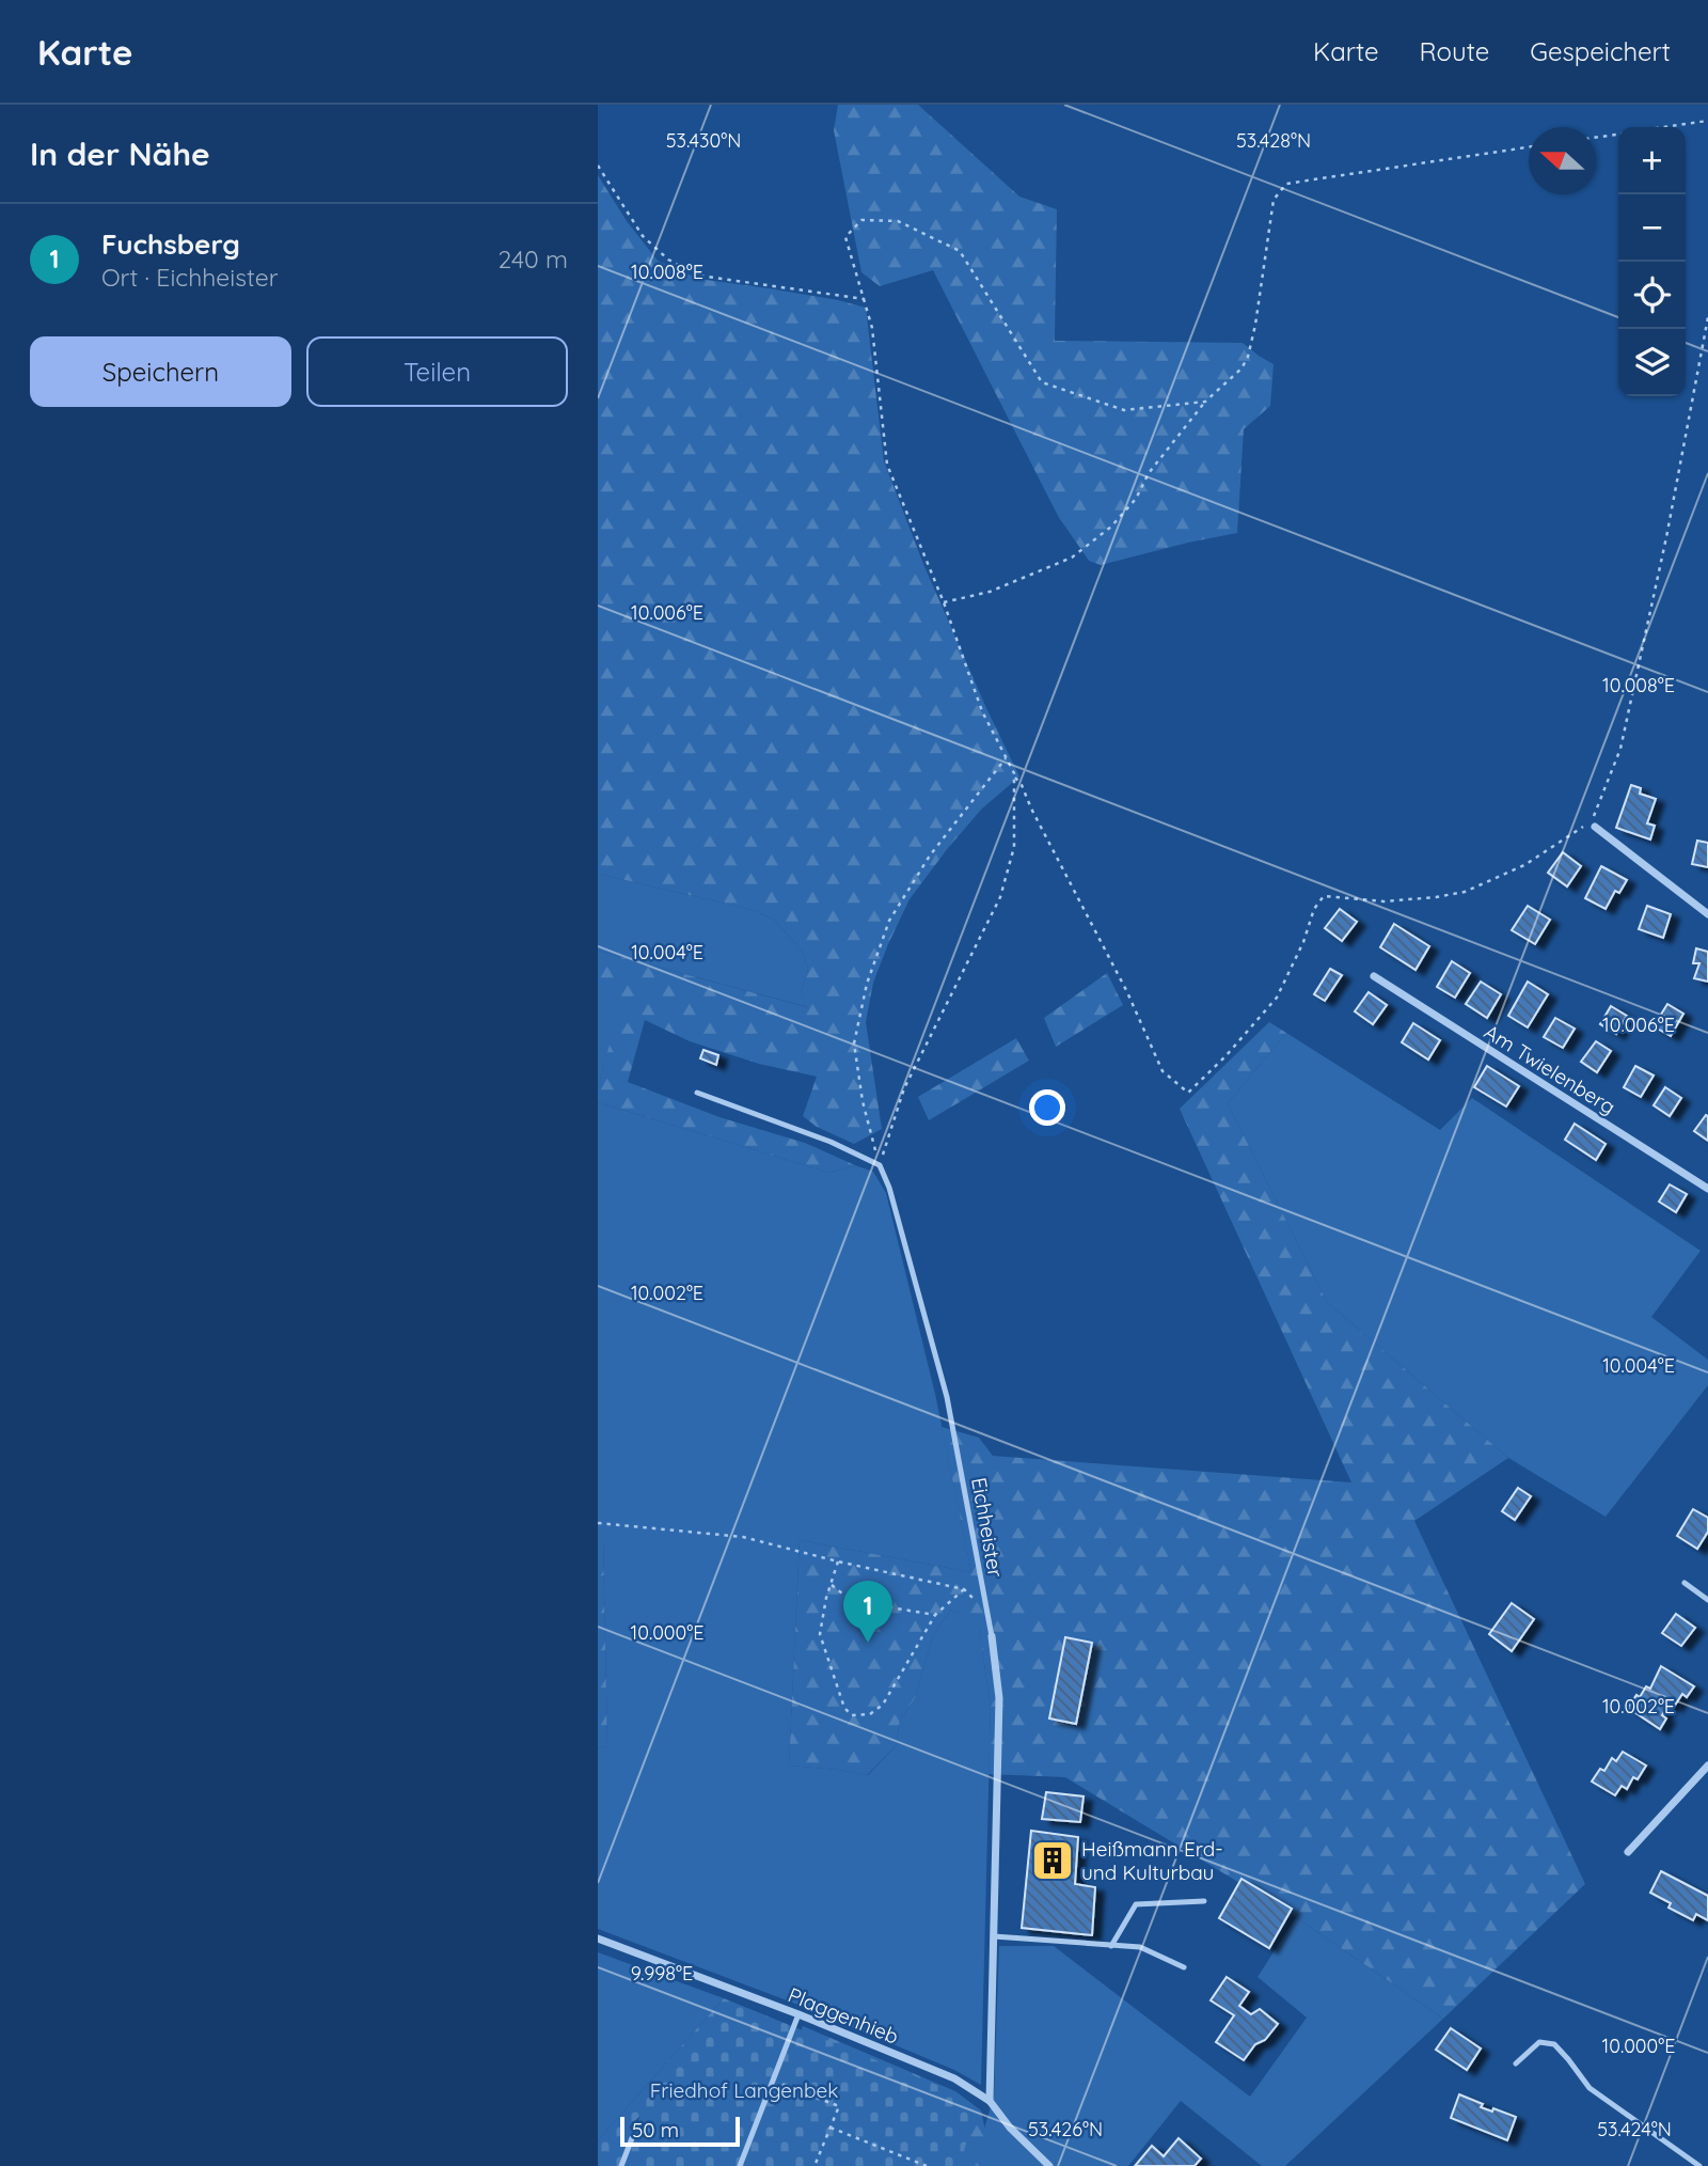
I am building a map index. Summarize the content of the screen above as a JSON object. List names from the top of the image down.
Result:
{
  "streets": {
    "street": ["Am Twielenberg", "Eichheister", "Plaggenhieb"]
  },
  "crossings": [
    ["Eichheister", "Plaggenhieb"]
  ],
  "parks": ["Friedhof Langenbek"],
  "places": {
    "building": ["Heißmann Erd- und Kulturbau"]
  },
  "scale_bar": "50 m",
  "north": "left",
  "page": {
    "header": "Karte",
    "nav": ["Karte", "Route", "Gespeichert"],
    "heading": "In der Nähe",
    "map_buttons": ["+", "−"],
    "list": [
      {
        "mark": "1",
        "name": "Fuchsberg",
        "note": "Ort · Eichheister",
        "value": "240 m"
      }
    ],
    "buttons": ["Speichern", "Teilen"],
    "pins": "1",
    "scale": "50 m"
  },
  "coordinates": [
    "53.428°N",
    "53.430°N",
    "10.008°E",
    "10.006°E",
    "10.004°E",
    "10.002°E",
    "10.000°E",
    "9.998°E",
    "53.426°N",
    "53.424°N"
  ]
}
